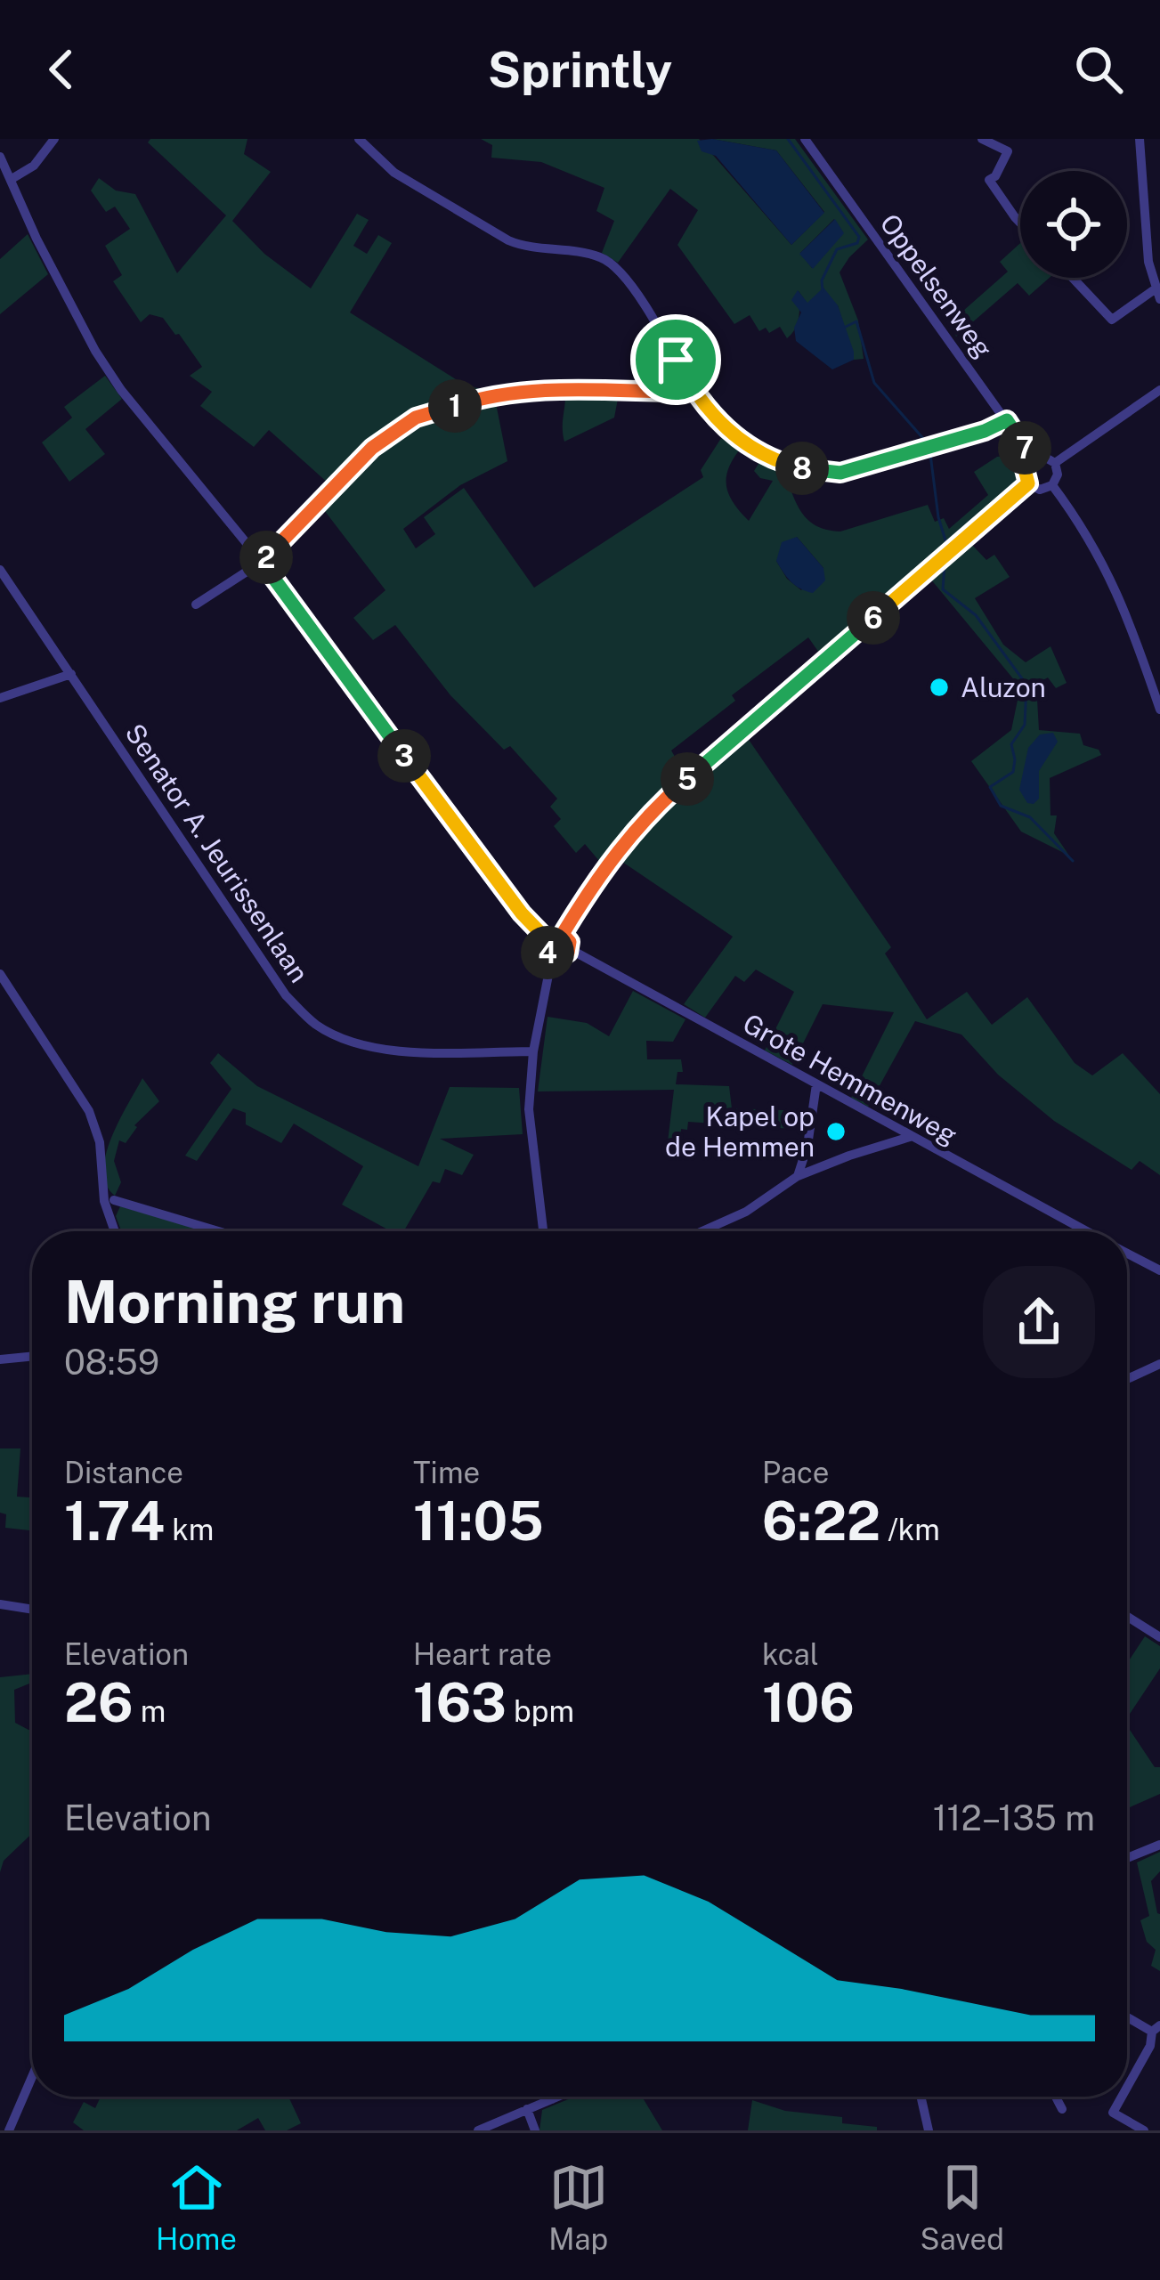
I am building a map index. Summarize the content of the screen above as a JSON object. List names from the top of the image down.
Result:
{
  "streets": {
    "street": ["Oppelsenweg", "Senator A. Jeurissenlaan", "Grote Hemmenweg"]
  },
  "places": ["Aluzon", "Kapel op de Hemmen"],
  "page": {
    "header": "Sprintly",
    "pins": [
      "1",
      "7",
      "8",
      "2",
      "6",
      "3",
      "5",
      "4"
    ],
    "heading": ["Morning run", "08:59"],
    "stats": [
      ["Distance", "1.74 km"],
      ["Time", "11:05"],
      ["Pace", "6:22 /km"],
      ["Elevation", "26 m"],
      ["Heart rate", "163 bpm"],
      ["kcal", "106"]
    ],
    "chart": ["Elevation", "112–135 m"],
    "tabs": ["Home", "Map", "Saved"]
  }
}
